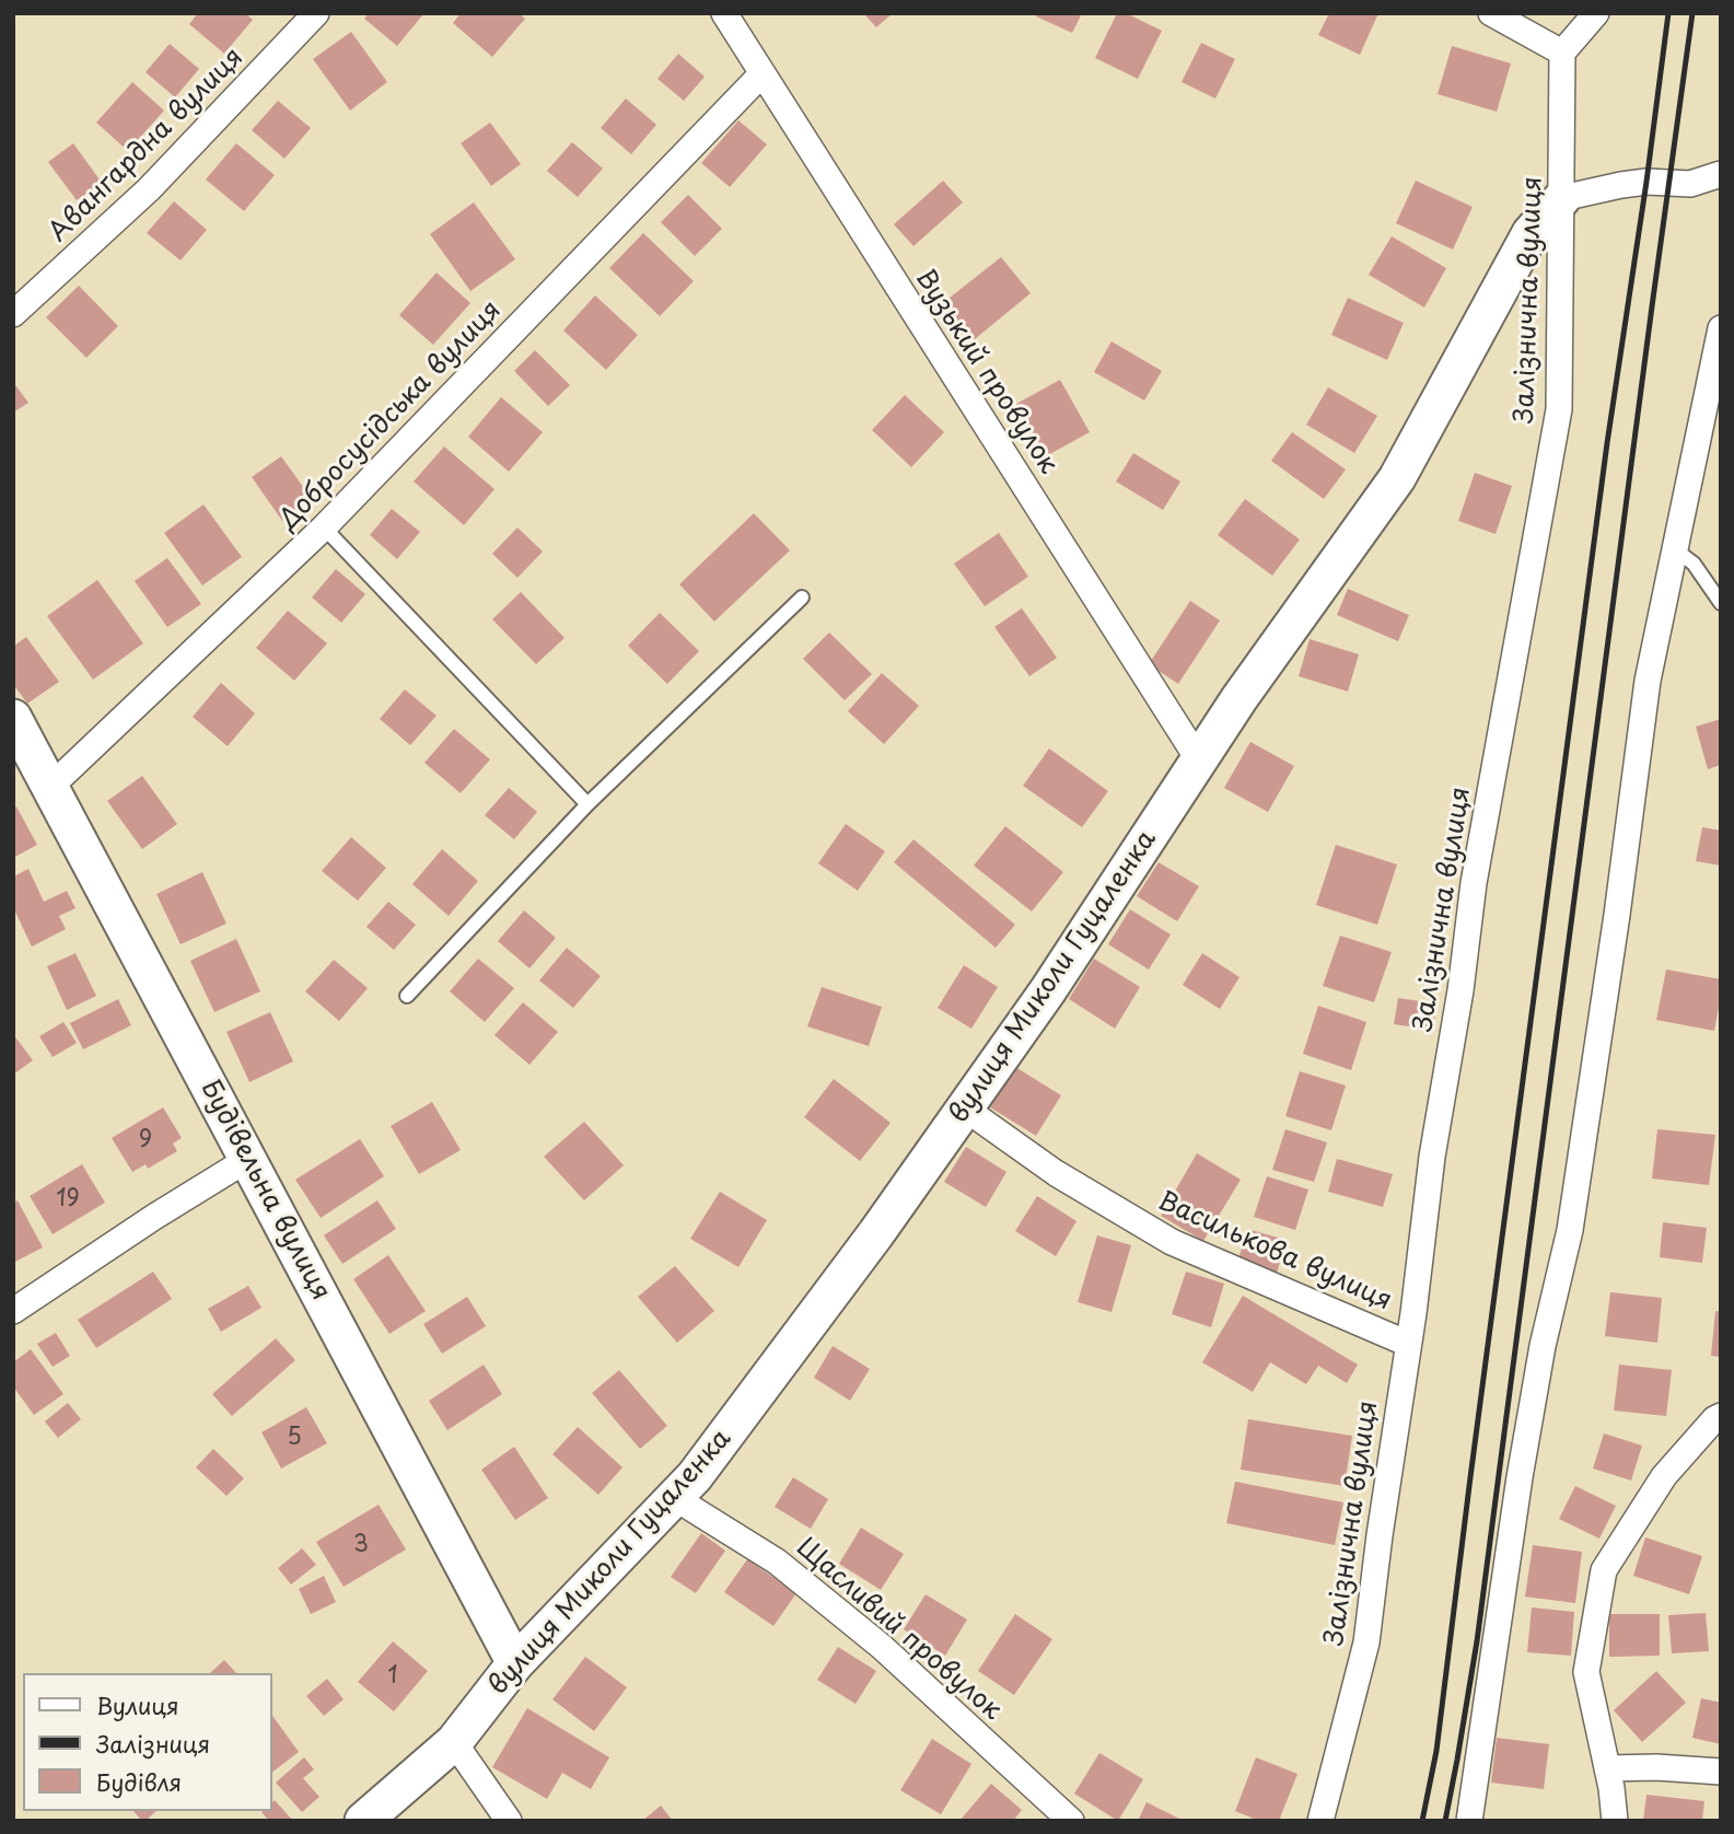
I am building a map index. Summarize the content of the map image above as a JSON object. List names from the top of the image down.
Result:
{
  "streets": {
    "street": [
      "Авангардна вулиця",
      "Залізнична вулиця",
      "Вузький провулок",
      "Добросусідська вулиця",
      "вулиця Миколи Гуцаленка",
      "Будівельна вулиця",
      "Василькова вулиця",
      "Щасливий провулок"
    ]
  },
  "crossings": [
    ["Залізнична вулиця", "вулиця Миколи Гуцаленка"],
    ["Залізнична вулиця", "Василькова вулиця"],
    ["Вузький провулок", "Добросусідська вулиця"],
    ["Вузький провулок", "вулиця Миколи Гуцаленка"],
    ["Добросусідська вулиця", "Будівельна вулиця"],
    ["вулиця Миколи Гуцаленка", "Будівельна вулиця"],
    ["вулиця Миколи Гуцаленка", "Василькова вулиця"],
    ["вулиця Миколи Гуцаленка", "Щасливий провулок"]
  ],
  "house_numbers": [
    "9",
    "19",
    "5",
    "3",
    "1"
  ],
  "legend": ["Вулиця", "Залізниця", "Будівля"]
}
